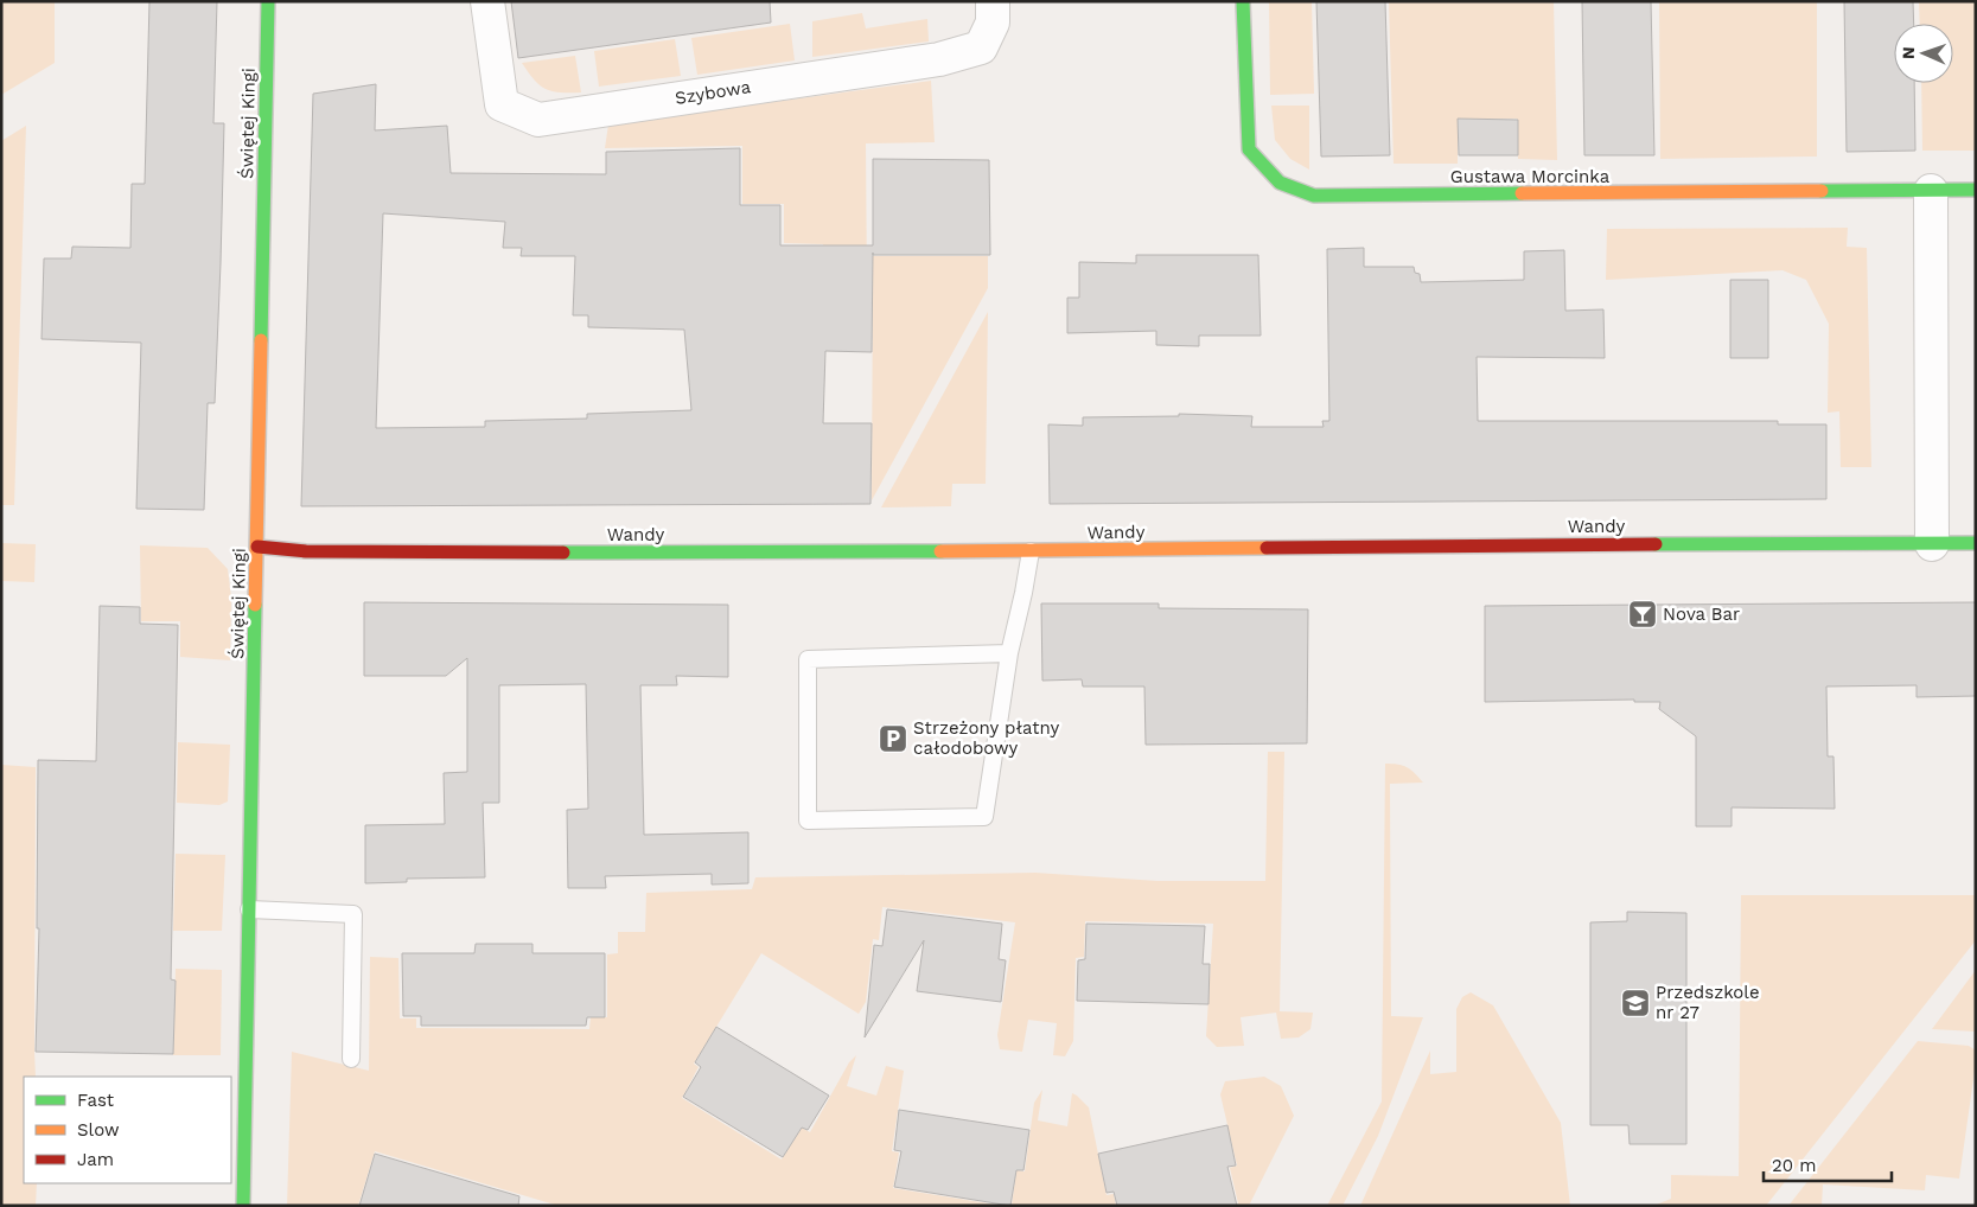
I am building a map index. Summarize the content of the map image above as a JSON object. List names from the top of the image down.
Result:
{
  "streets": {
    "street": [
      "Szybowa",
      "Świętej Kingi",
      "Gustawa Morcinka",
      "Wandy"
    ]
  },
  "crossings": [
    ["Świętej Kingi", "Wandy"]
  ],
  "places": {
    "bar": ["Nova Bar"],
    "parking": ["Strzeżony płatny całodobowy"],
    "school or university": ["Przedszkole nr 27"]
  },
  "legend": ["Fast", "Slow", "Jam"],
  "scale_bar": "20 m",
  "north": "left"
}
